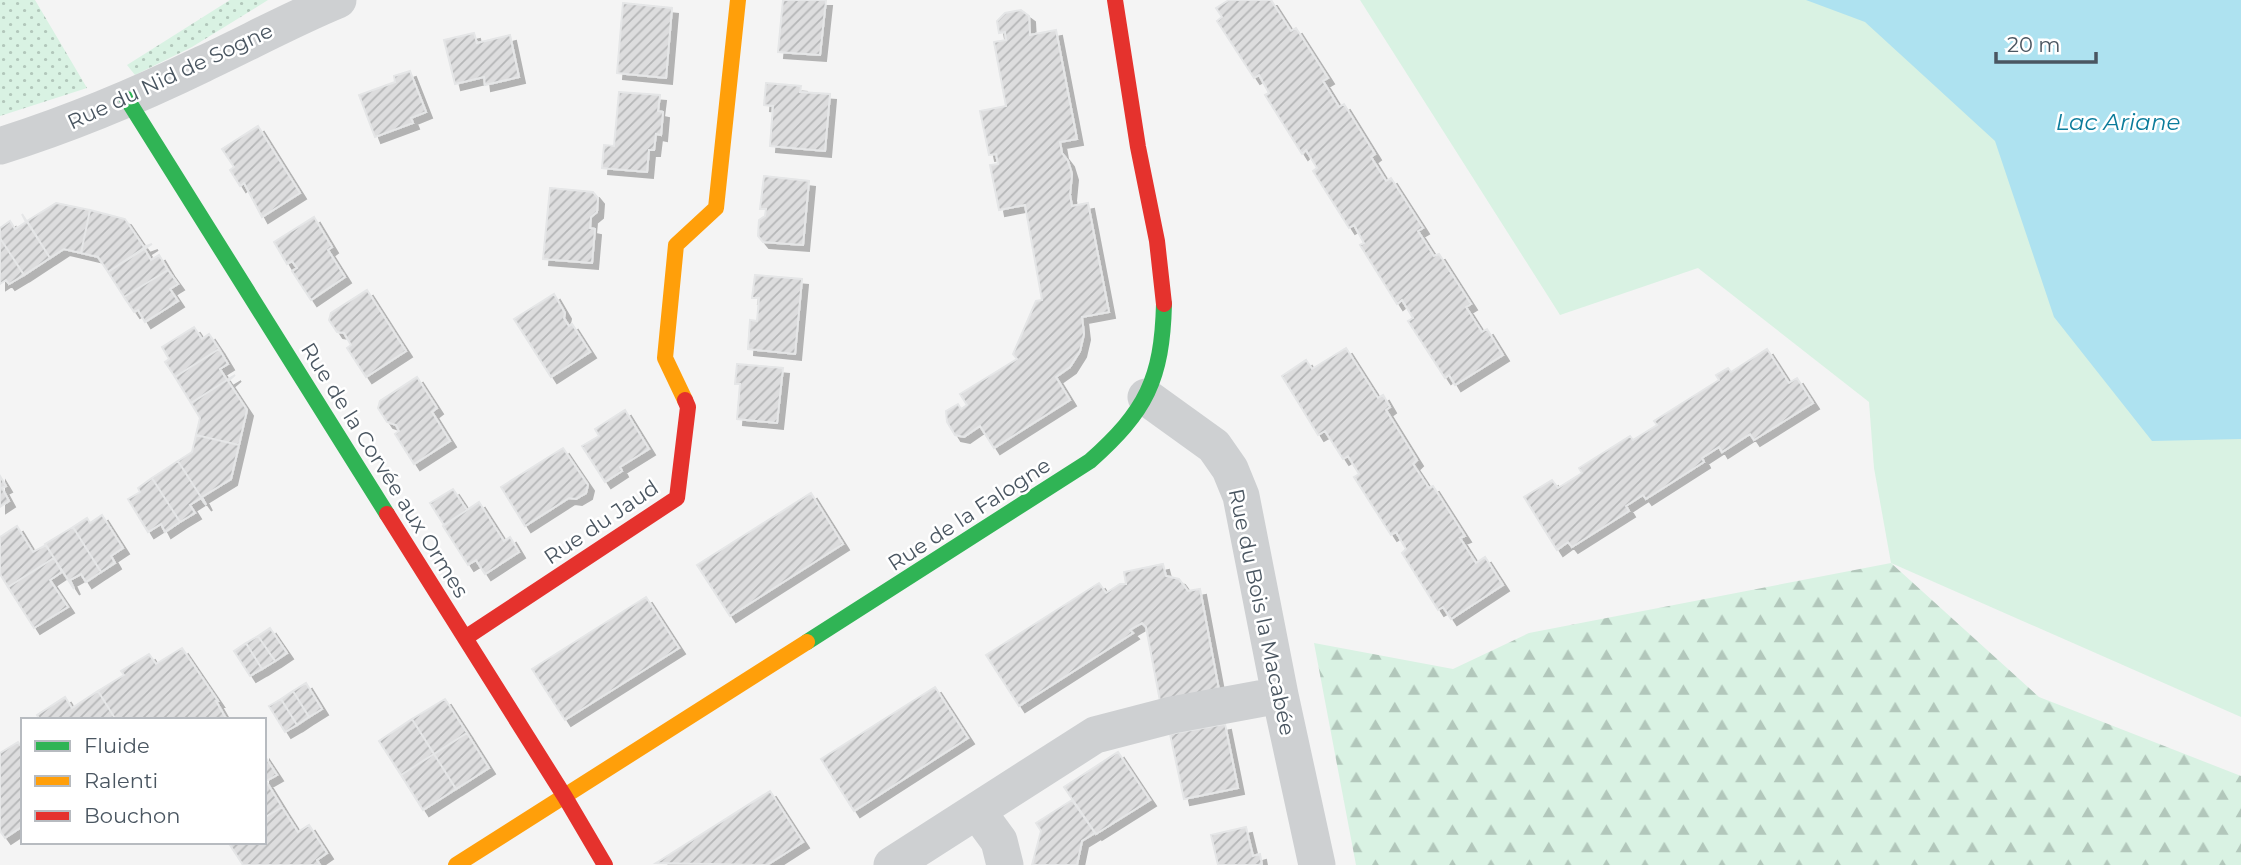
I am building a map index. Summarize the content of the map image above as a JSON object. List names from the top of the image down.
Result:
{
  "streets": {
    "street": [
      "Rue du Nid de Sogne",
      "Rue de la Corvée aux Ormes",
      "Rue de la Falogne",
      "Rue du Jaud",
      "Rue du Bois la Macabée"
    ]
  },
  "crossings": [
    ["Rue du Nid de Sogne", "Rue de la Corvée aux Ormes"],
    ["Rue de la Corvée aux Ormes", "Rue de la Falogne"],
    ["Rue de la Corvée aux Ormes", "Rue du Jaud"],
    ["Rue de la Falogne", "Rue du Bois la Macabée"]
  ],
  "water": ["Lac Ariane"],
  "legend": ["Fluide", "Ralenti", "Bouchon"],
  "scale_bar": "20 m"
}
